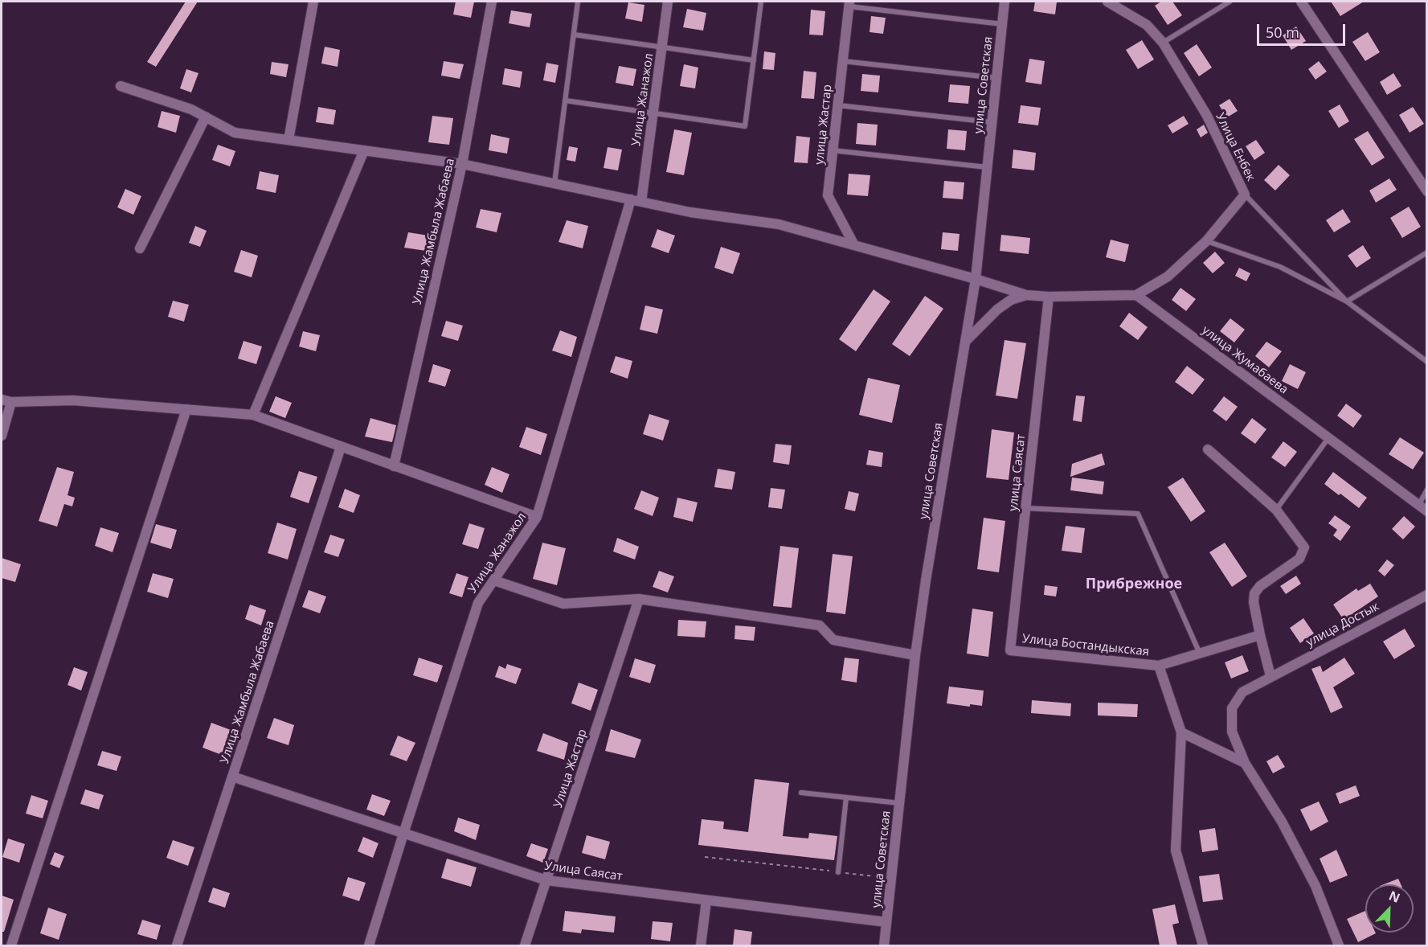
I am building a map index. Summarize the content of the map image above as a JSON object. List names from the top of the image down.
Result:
{
  "streets": {
    "street": [
      "улица Советская",
      "Улица Жанажол",
      "улица Жастар",
      "Улица Енбек",
      "Улица Жамбыла Жабаева",
      "улица Жумабаева",
      "улица Саясат",
      "улица Достык",
      "Улица Бостандыкская",
      "Улица Жастар",
      "Улица Саясат"
    ]
  },
  "crossings": [
    ["улица Советская", "Улица Саясат"],
    ["Улица Жанажол", "Улица Саясат"],
    ["Улица Енбек", "улица Жумабаева"],
    ["Улица Жамбыла Жабаева", "Улица Саясат"],
    ["улица Саясат", "Улица Бостандыкская"],
    ["Улица Жастар", "Улица Саясат"]
  ],
  "districts": ["Прибрежное"],
  "scale_bar": "50 m",
  "north": "top right"
}
